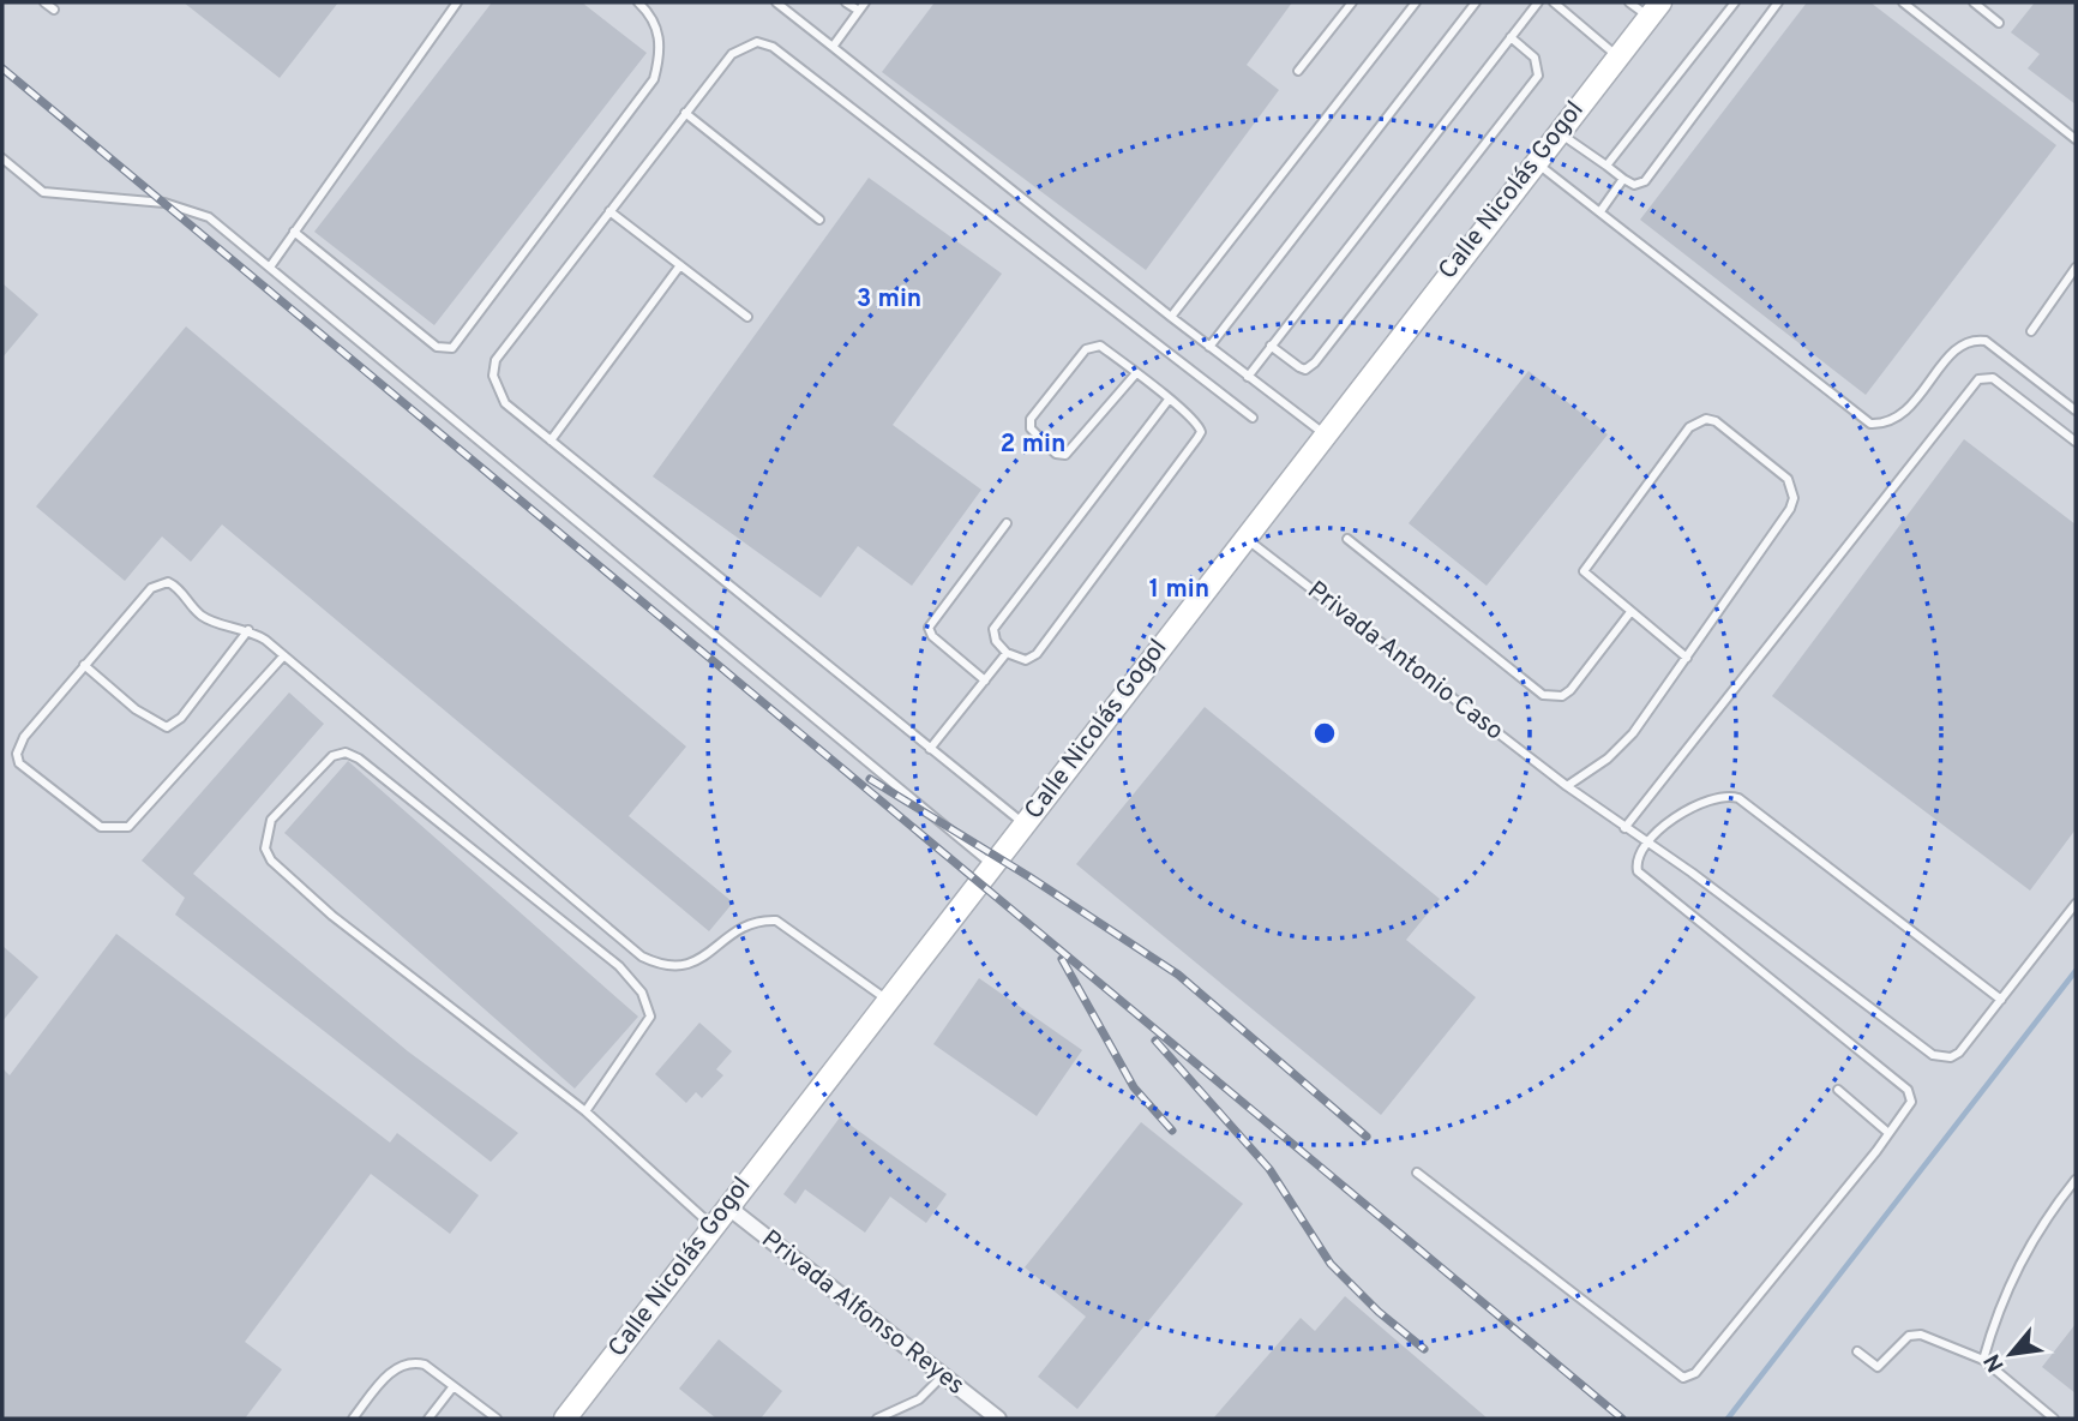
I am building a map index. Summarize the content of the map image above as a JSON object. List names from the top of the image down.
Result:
{
  "streets": {
    "street": ["Calle Nicolás Gogol", "Privada Alfonso Reyes"],
    "lane": ["Privada Antonio Caso"]
  },
  "crossings": [
    ["Calle Nicolás Gogol", "Privada Antonio Caso"],
    ["Calle Nicolás Gogol", "Privada Alfonso Reyes"]
  ],
  "north": "bottom left",
  "rings": ["3 min", "2 min", "1 min"]
}
